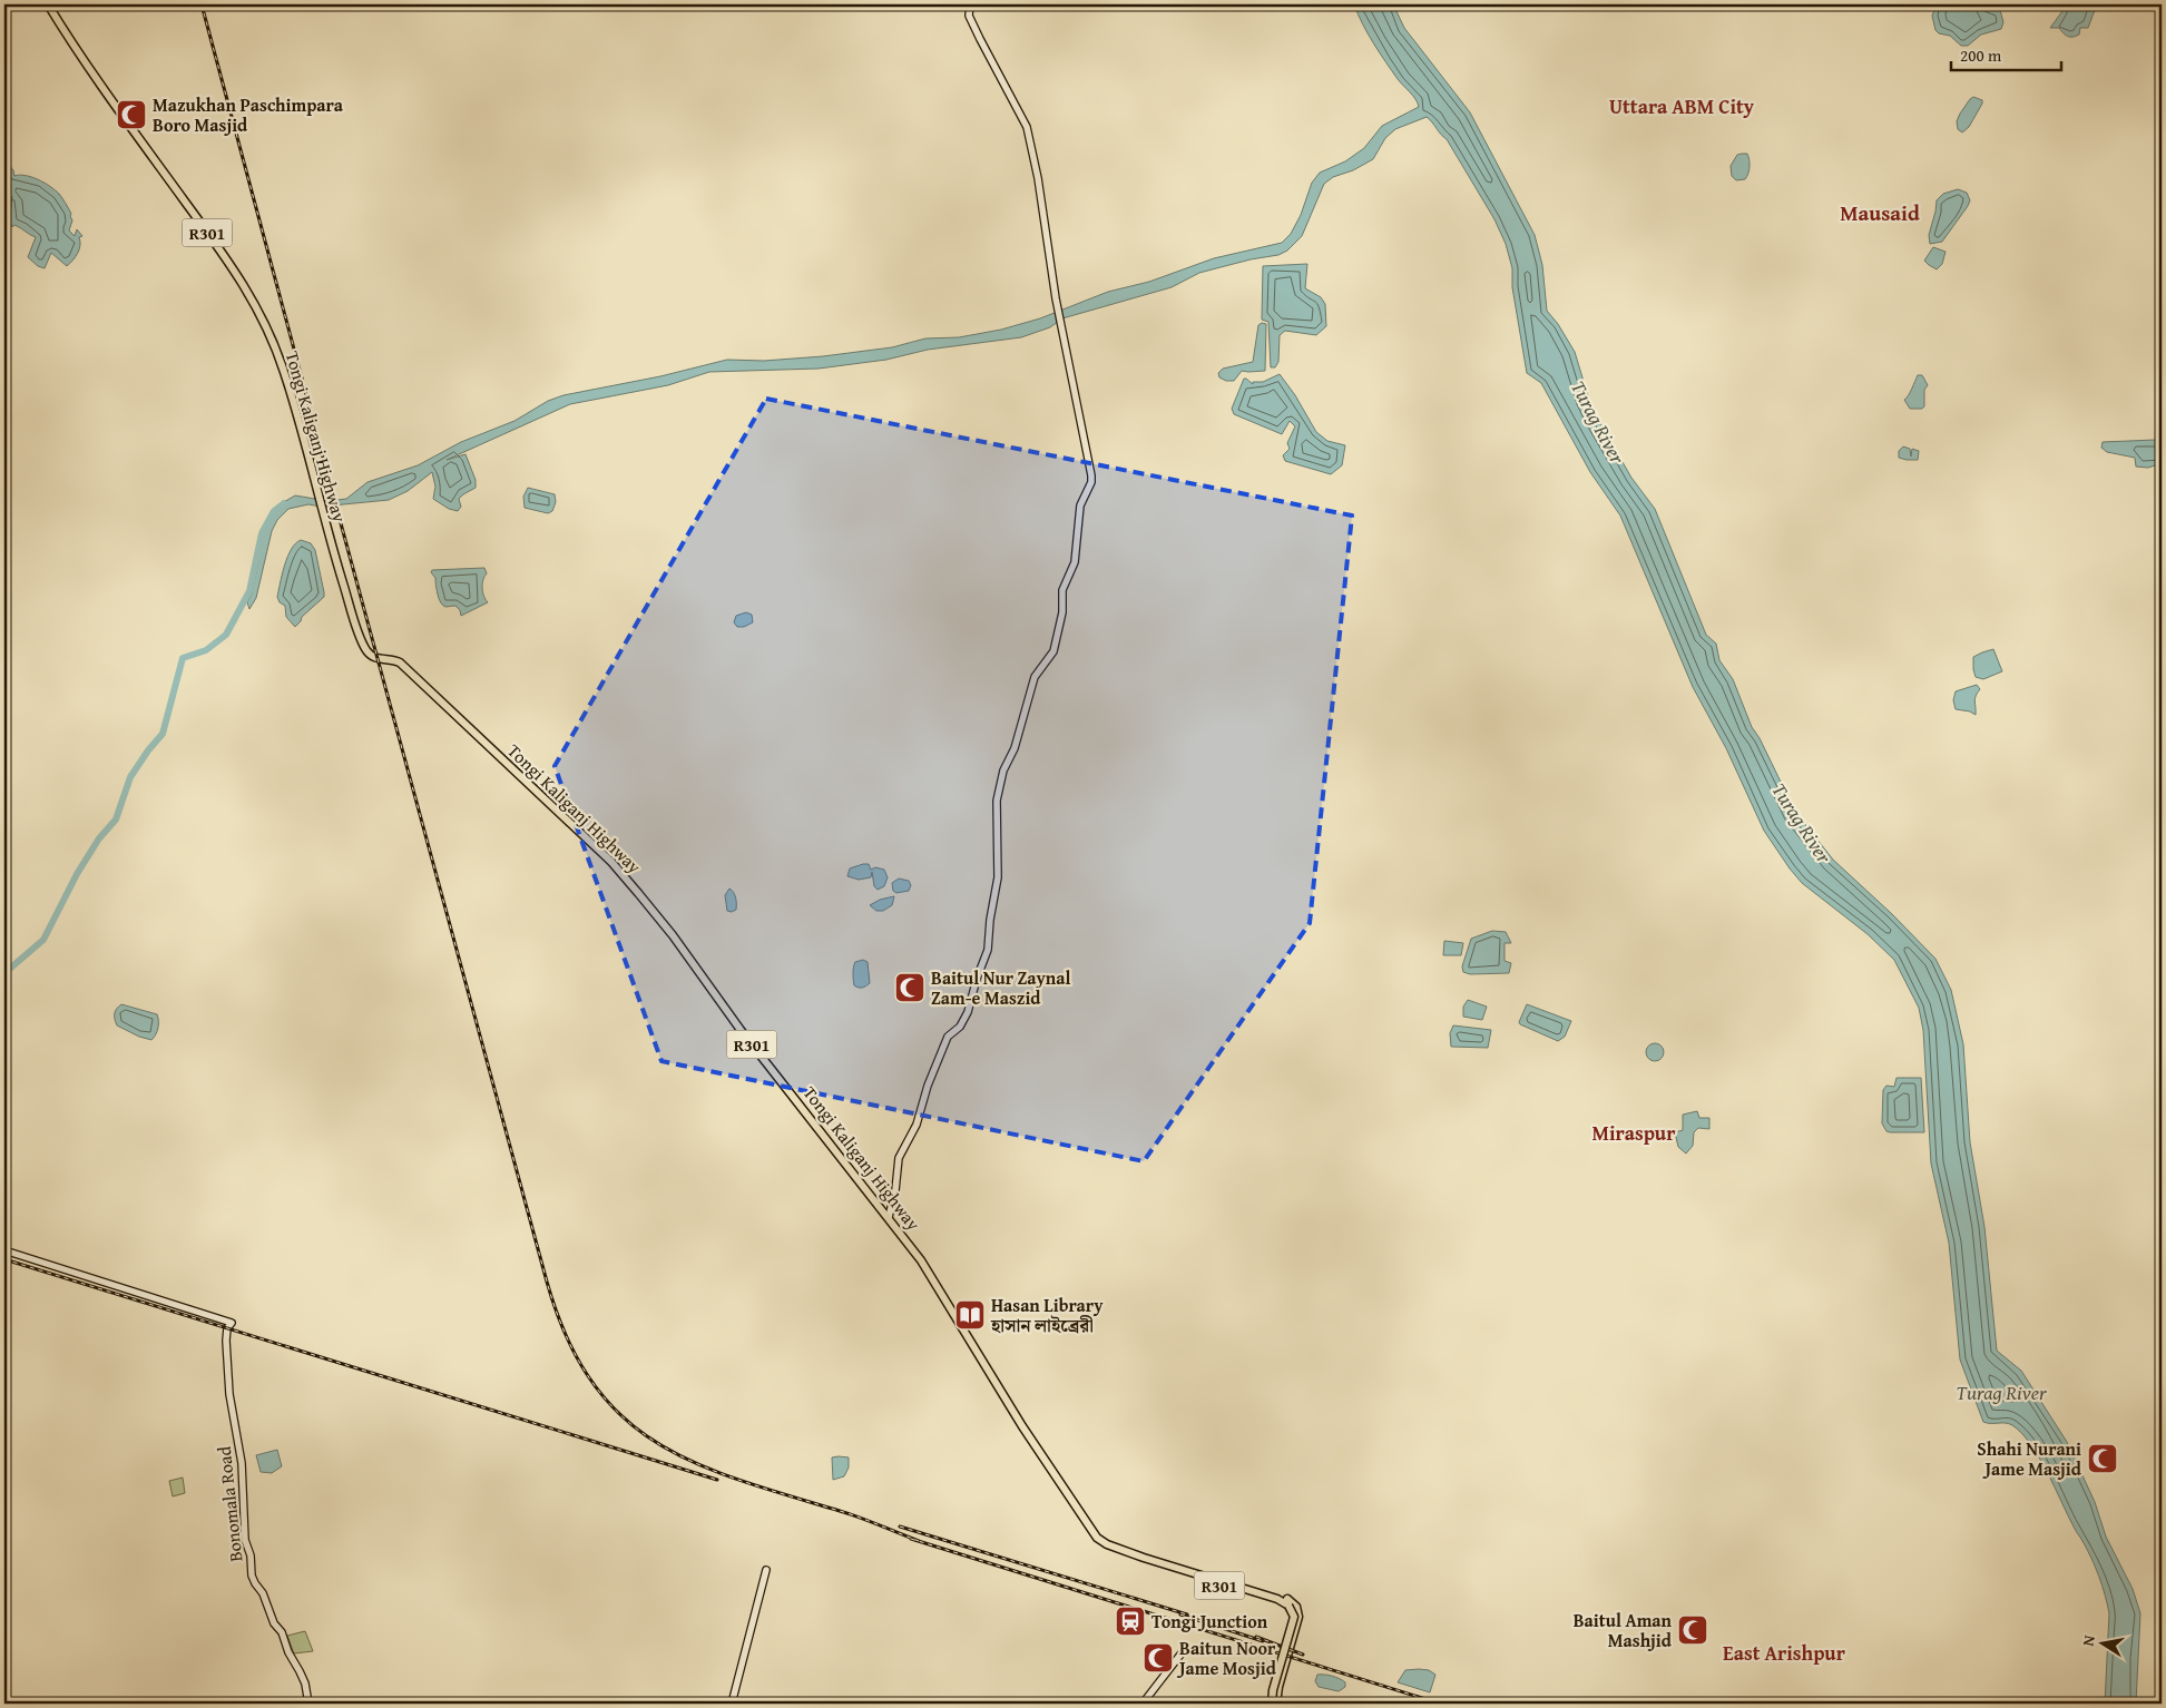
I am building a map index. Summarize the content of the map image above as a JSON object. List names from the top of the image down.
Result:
{
  "streets": {
    "main road": ["R301", "Tongi Kaliganj Highway"],
    "street": ["Bonomala Road"]
  },
  "crossings": [
    ["R301", "Tongi Kaliganj Highway"]
  ],
  "districts": [
    "Uttara ABM City",
    "Mausaid",
    "Miraspur",
    "East Arishpur"
  ],
  "water": ["Turag River"],
  "places": {
    "mosque": [
      "Mazukhan Paschimpara Boro Masjid",
      "Baitul Nur Zaynal Zam-e Maszid",
      "Shahi Nurani Jame Masjid",
      "Baitul Aman Mashjid",
      "Baitun Noor Jame Mosjid"
    ],
    "library": ["Hasan Library হাসান লাইব্রেরী"],
    "station": ["Tongi Junction"]
  },
  "scale_bar": "200 m",
  "north": "left"
}
